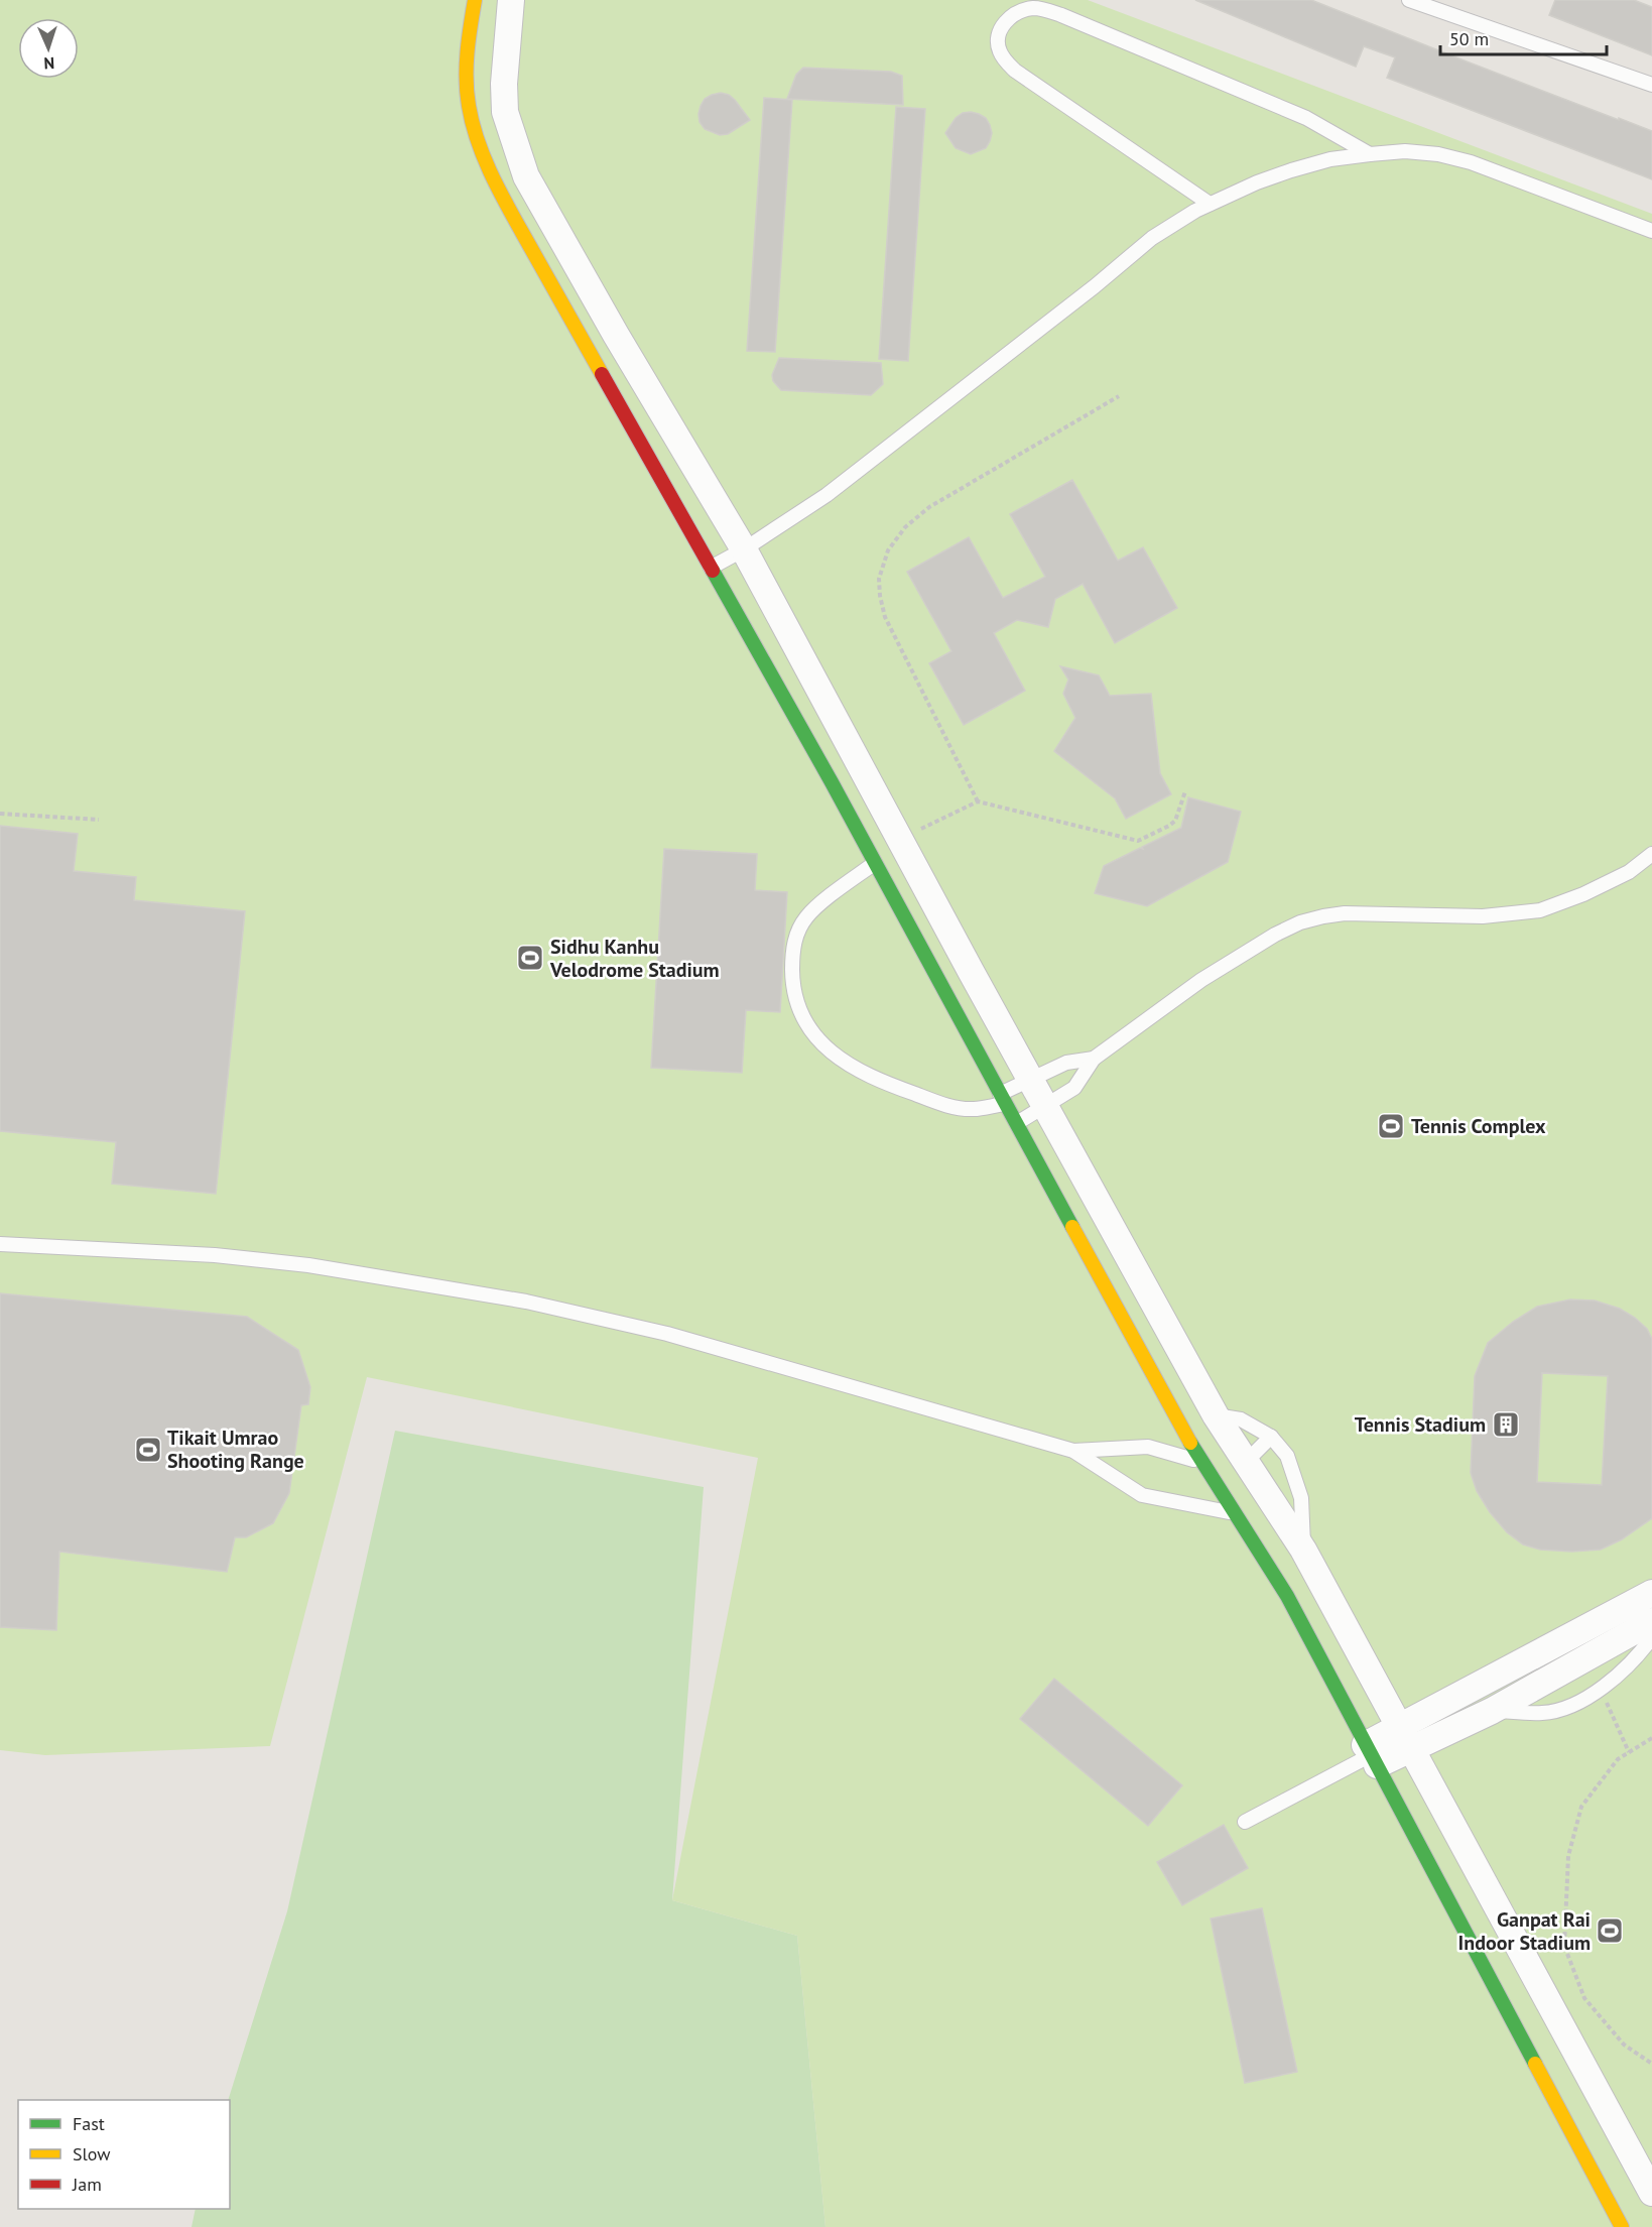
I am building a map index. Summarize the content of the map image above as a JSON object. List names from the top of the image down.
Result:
{
  "places": {
    "sports": [
      "Sidhu Kanhu Velodrome Stadium",
      "Tennis Complex",
      "Tikait Umrao Shooting Range",
      "Ganpat Rai Indoor Stadium"
    ],
    "building": ["Tennis Stadium"]
  },
  "legend": ["Fast", "Slow", "Jam"],
  "scale_bar": "50 m",
  "north": "bottom"
}
